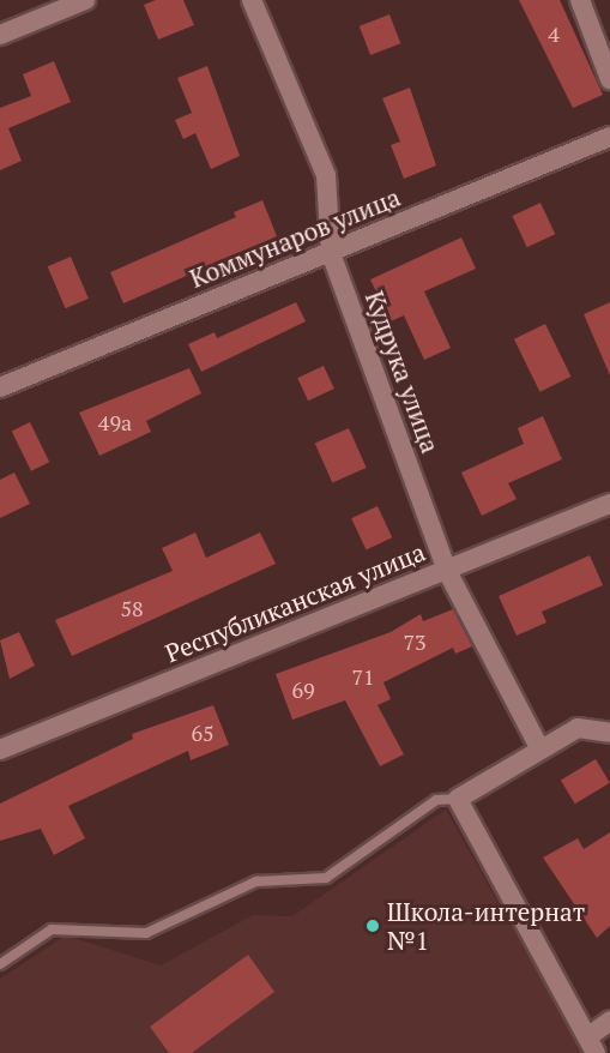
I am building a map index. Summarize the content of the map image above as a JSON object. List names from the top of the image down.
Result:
{
  "streets": {
    "street": ["Коммунаров улица", "Кудрука улица", "Республиканская улица"]
  },
  "crossings": [
    ["Коммунаров улица", "Кудрука улица"],
    ["Кудрука улица", "Республиканская улица"]
  ],
  "places": ["Школа-интернат №1"],
  "house_numbers": [
    "4",
    "49a",
    "58",
    "73",
    "71",
    "69",
    "65"
  ]
}
